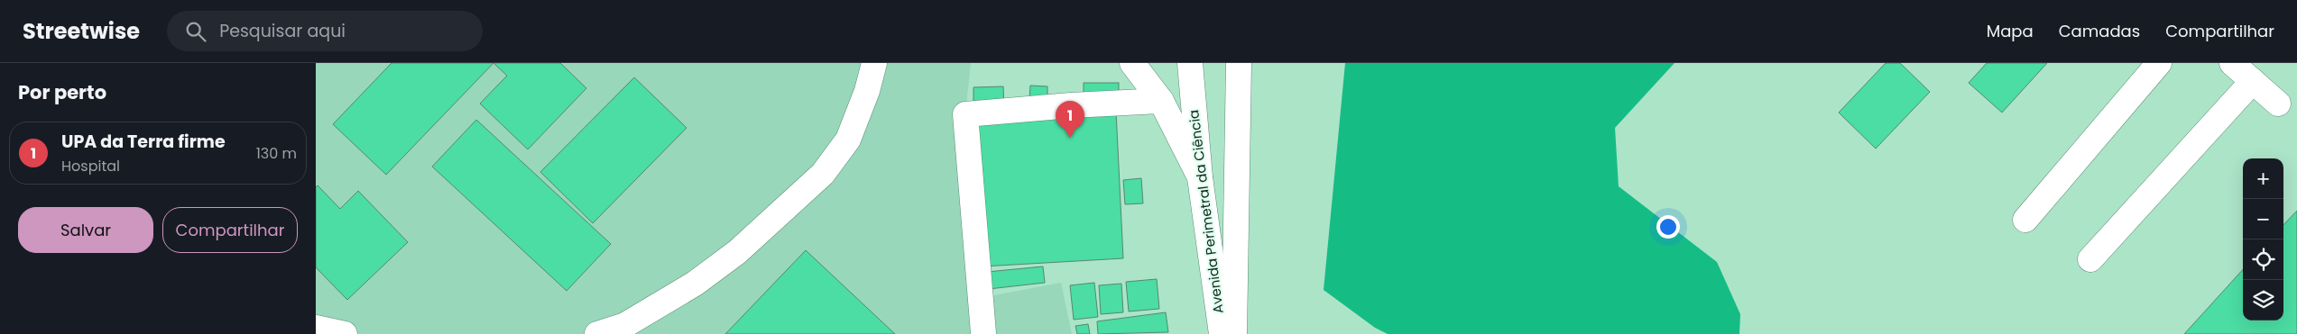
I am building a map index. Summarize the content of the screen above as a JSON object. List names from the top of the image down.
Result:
{
  "streets": {
    "main road": ["Avenida Perimetral da Ciência"]
  },
  "page": {
    "header": "Streetwise",
    "search": "Pesquisar aqui",
    "nav": ["Mapa", "Camadas", "Compartilhar"],
    "heading": "Por perto",
    "pins": "1",
    "list": [
      {
        "mark": "1",
        "name": "UPA da Terra firme",
        "note": "Hospital",
        "value": "130 m"
      }
    ],
    "map_buttons": ["+", "−"],
    "buttons": ["Salvar", "Compartilhar"]
  }
}
